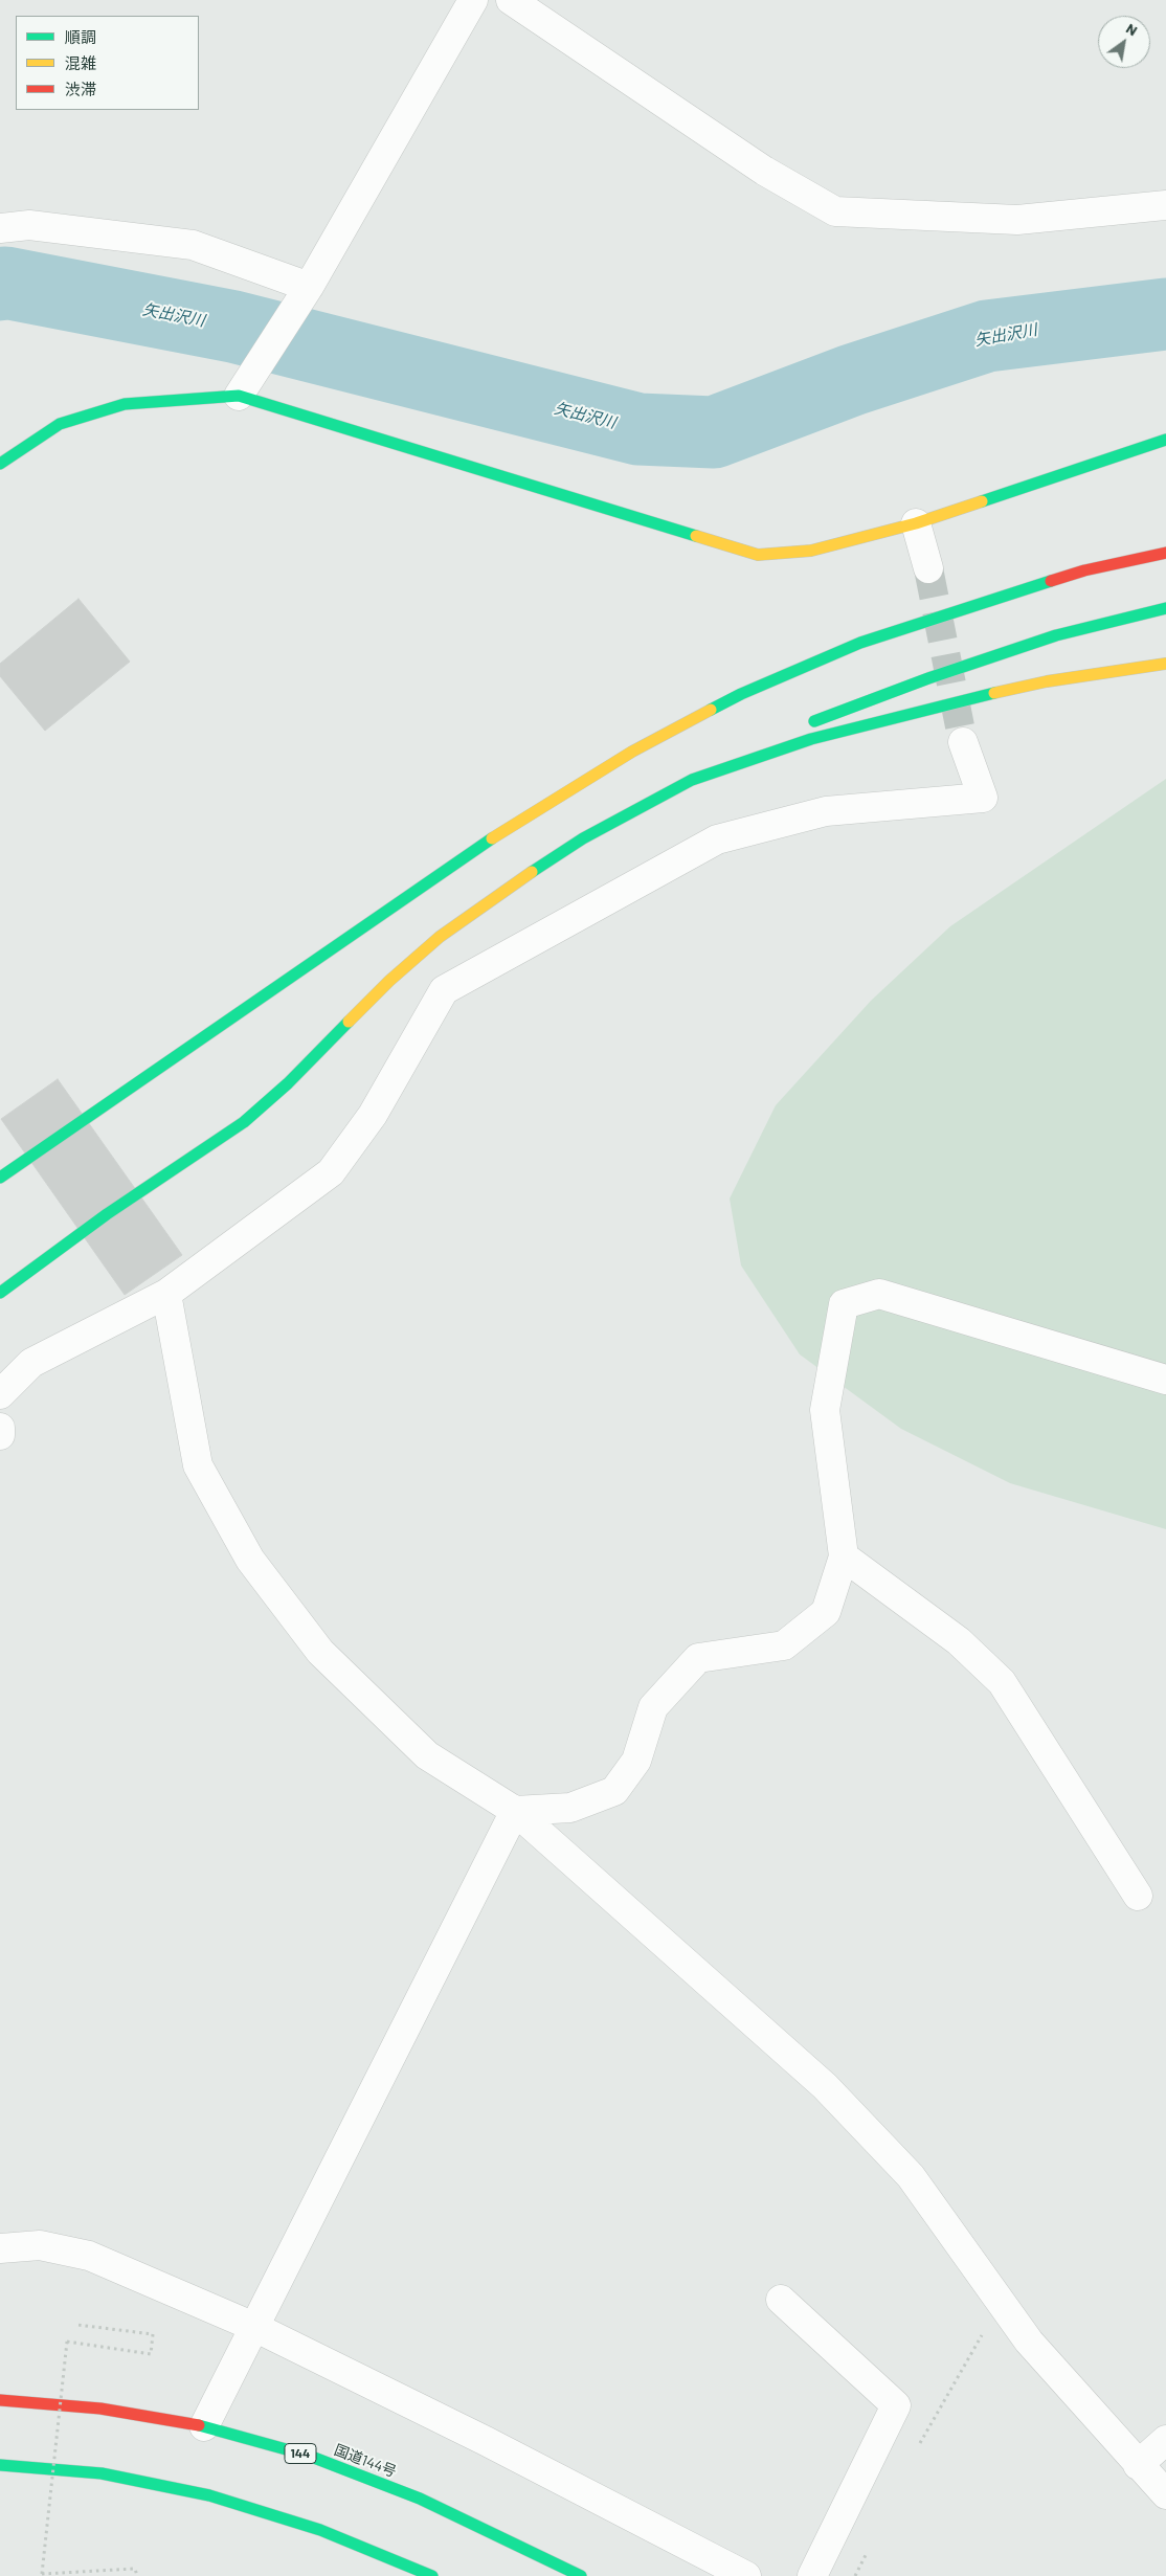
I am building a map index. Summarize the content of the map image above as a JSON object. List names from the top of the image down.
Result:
{
  "streets": {
    "main road": ["144", "国道144号"]
  },
  "water": ["矢出沢川"],
  "legend": ["順調", "混雑", "渋滞"],
  "north": "top right"
}
